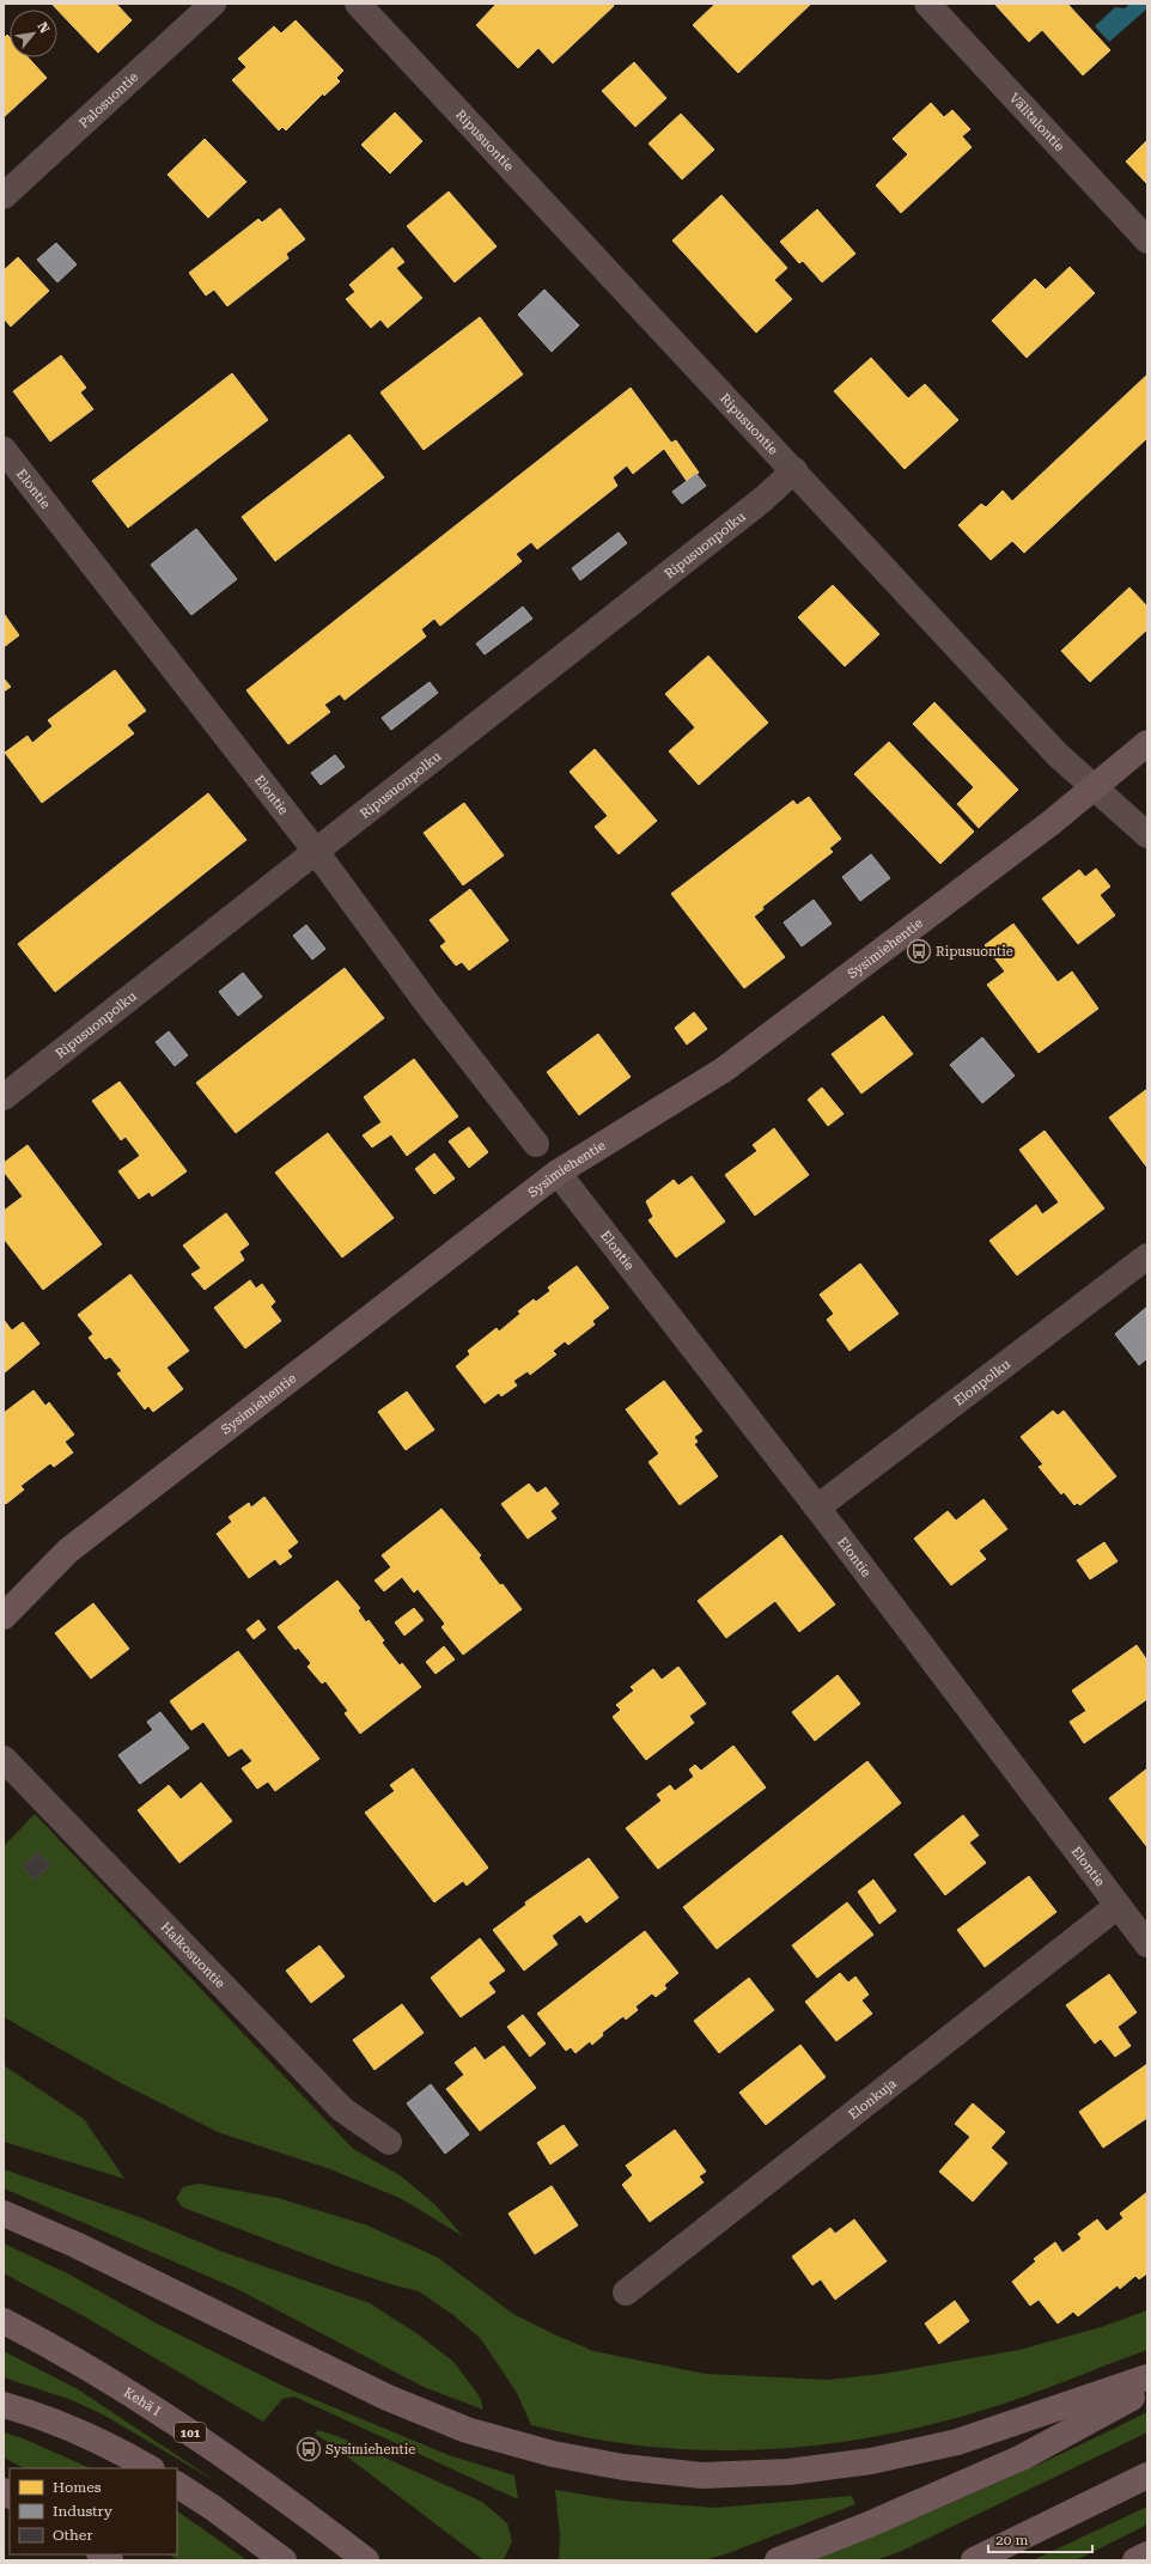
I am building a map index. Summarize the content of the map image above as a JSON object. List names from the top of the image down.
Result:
{
  "streets": {
    "highway": ["Kehä I", "101"],
    "street": [
      "Palosuontie",
      "Välitalontie",
      "Ripusuontie",
      "Elontie",
      "Ripusuonpolku",
      "Sysimiehentie",
      "Elonpolku",
      "Halkosuontie",
      "Elonkuja"
    ]
  },
  "crossings": [
    ["Ripusuontie", "Ripusuonpolku"],
    ["Ripusuontie", "Sysimiehentie"],
    ["Elontie", "Ripusuonpolku"],
    ["Elontie", "Sysimiehentie"],
    ["Elontie", "Elonpolku"],
    ["Elontie", "Elonkuja"]
  ],
  "places": {
    "bus stop": ["Ripusuontie", "Sysimiehentie"]
  },
  "legend": ["Homes", "Industry", "Other"],
  "scale_bar": "20 m",
  "north": "top right"
}
